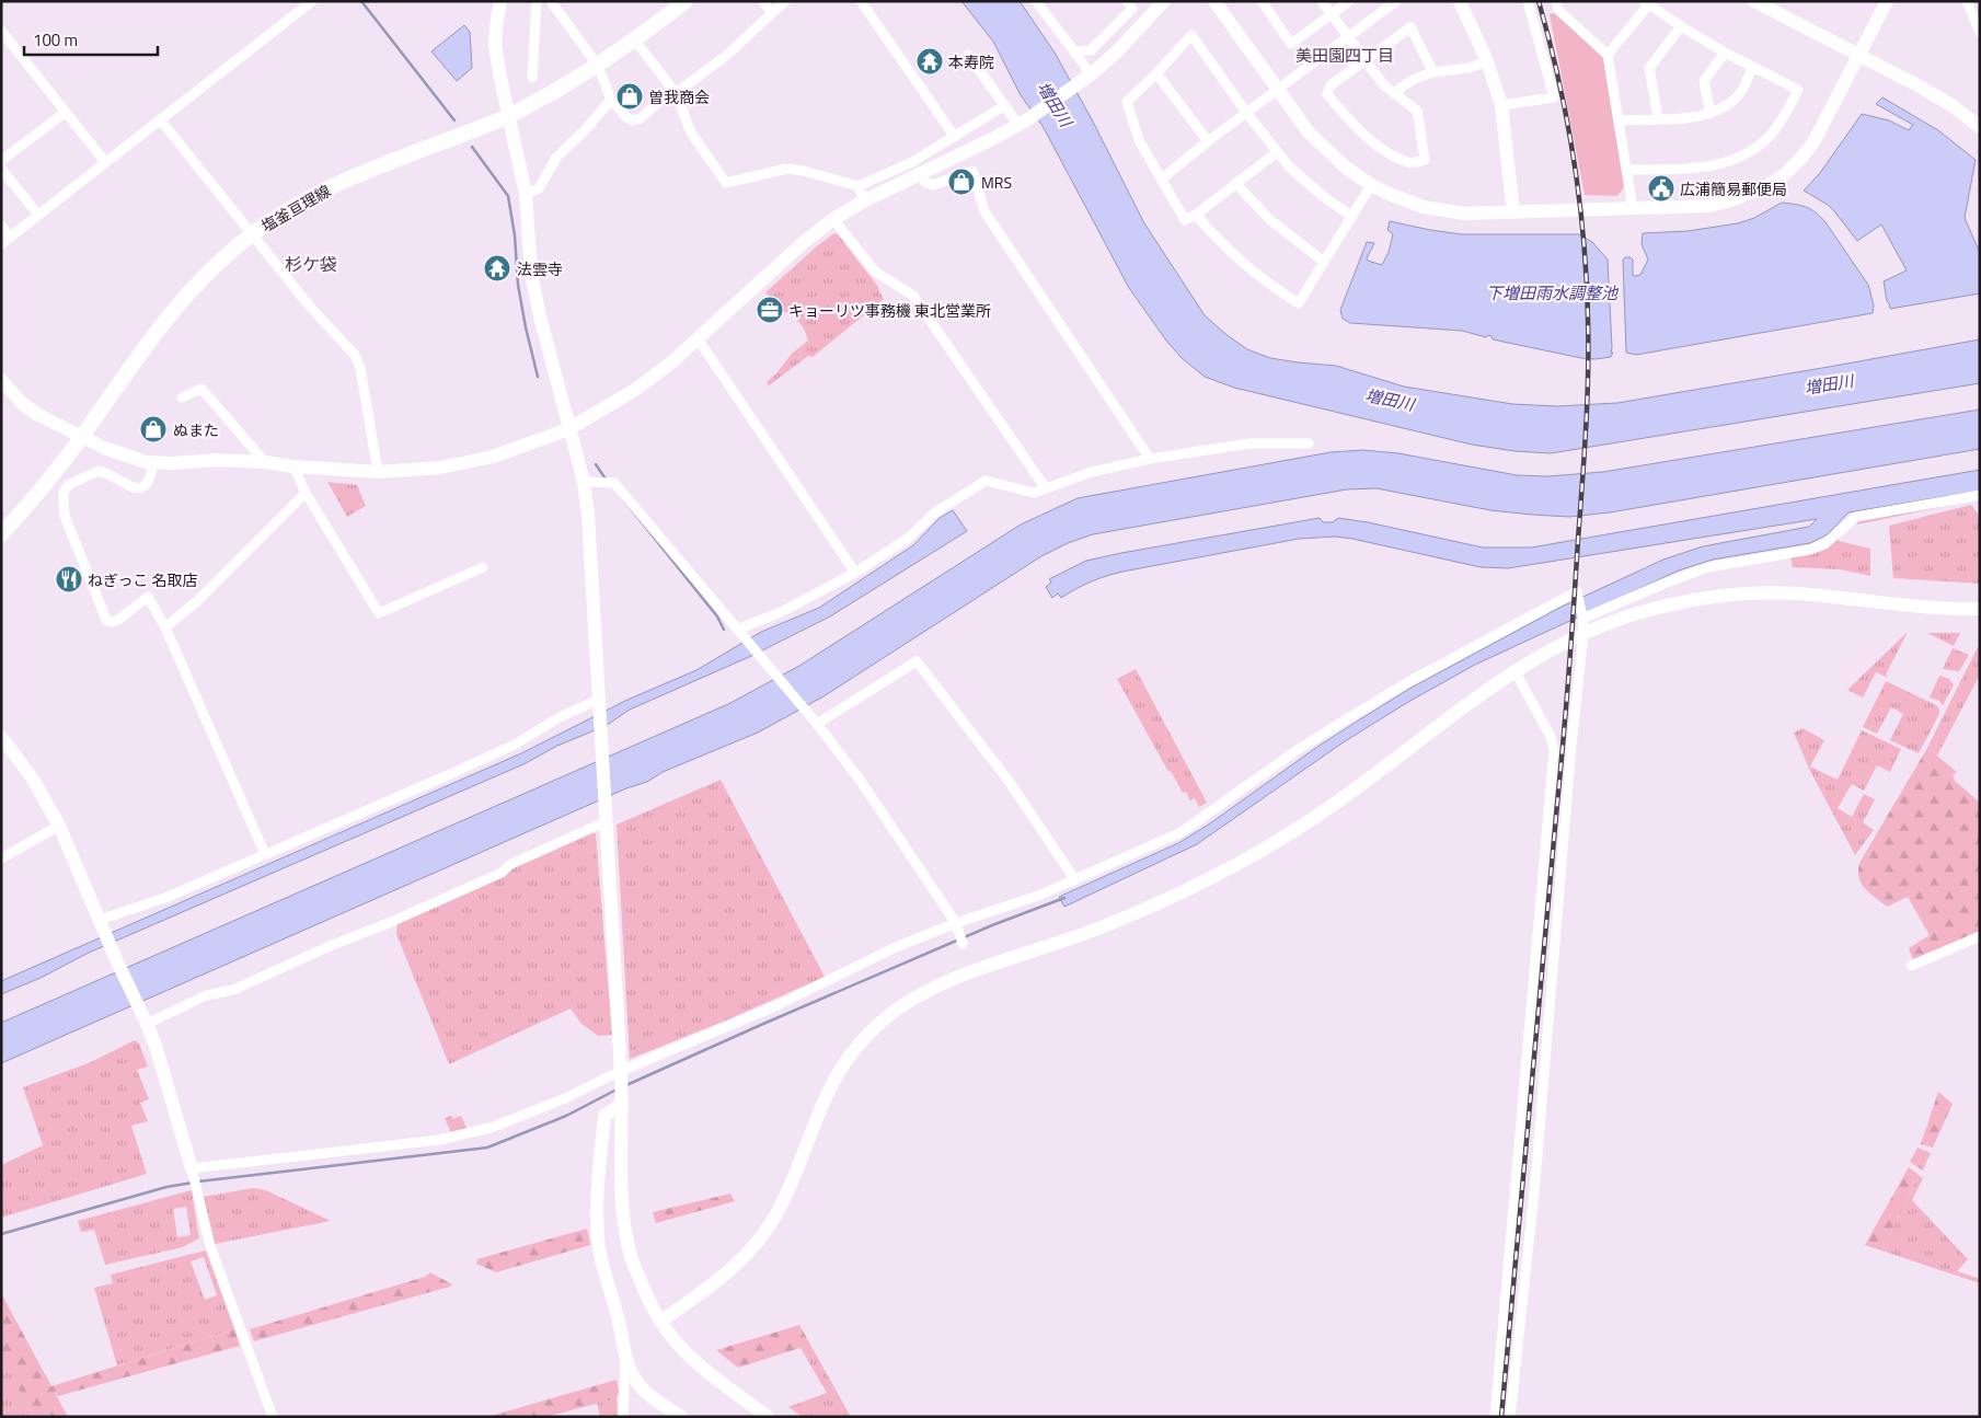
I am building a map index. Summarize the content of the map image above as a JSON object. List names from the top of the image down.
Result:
{
  "streets": {
    "main road": ["塩釜亘理線"]
  },
  "districts": ["美田園四丁目", "杉ケ袋"],
  "water": ["増田川", "下増田雨水調整池"],
  "places": {
    "temple": ["本寿院", "法雲寺"],
    "shop": ["曽我商会", "MRS", "ぬまた"],
    "public building": ["広浦簡易郵便局"],
    "office": ["キョーリツ事務機 東北営業所"],
    "restaurant": ["ねぎっこ 名取店"]
  },
  "scale_bar": "100 m"
}
